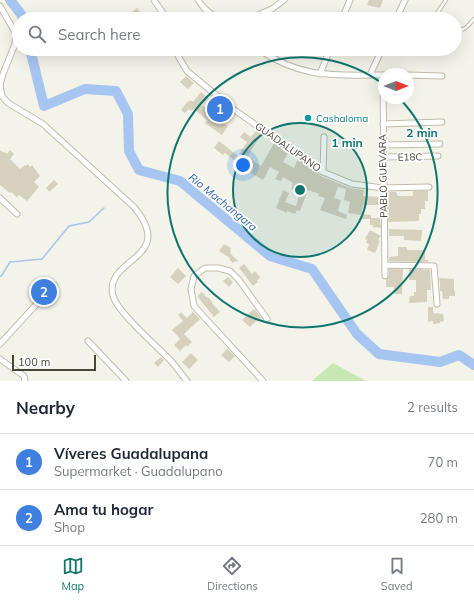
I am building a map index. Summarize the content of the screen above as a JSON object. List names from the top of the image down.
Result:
{
  "streets": {
    "street": ["GUADALUPANO", "E18C", "PABLO GUEVARA"]
  },
  "crossings": [
    ["GUADALUPANO", "PABLO GUEVARA"],
    ["E18C", "PABLO GUEVARA"]
  ],
  "water": ["Rio Machangara"],
  "places": ["Cashaloma"],
  "scale_bar": "100 m",
  "north": "right",
  "page": {
    "search": "Search here",
    "pins": ["1", "2"],
    "scale": "100 m",
    "heading": ["Nearby", "2 results"],
    "list": [
      {
        "mark": "1",
        "name": "Víveres Guadalupana",
        "note": "Supermarket · Guadalupano",
        "value": "70 m"
      },
      {
        "mark": "2",
        "name": "Ama tu hogar",
        "note": "Shop",
        "value": "280 m"
      }
    ],
    "nav": ["Map", "Directions", "Saved"]
  },
  "rings": ["2 min", "1 min"]
}
